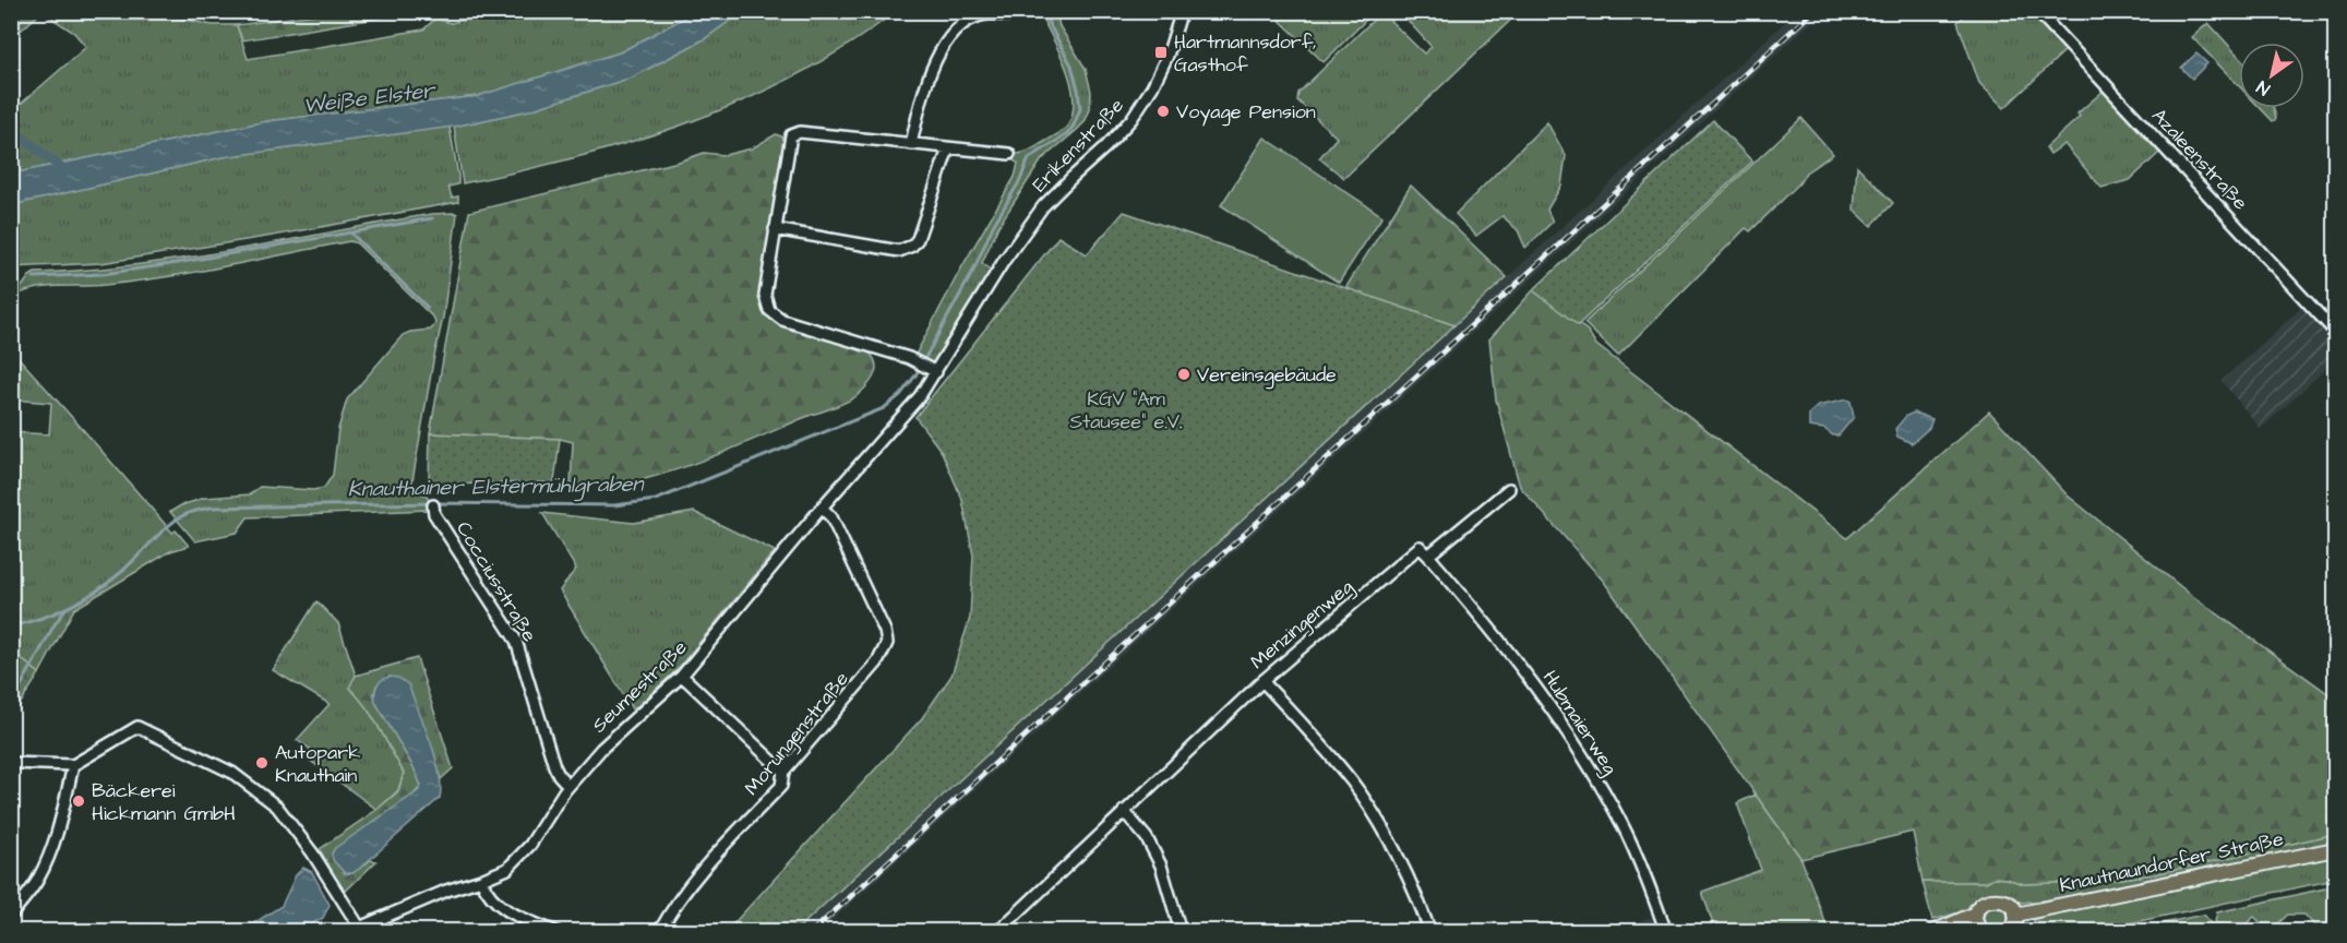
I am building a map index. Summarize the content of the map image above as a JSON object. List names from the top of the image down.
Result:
{
  "streets": {
    "main road": ["Knautnaundorfer Straße"],
    "street": [
      "Erikenstraße",
      "Azaleenstraße",
      "Cocciusstraße",
      "Menzingenweg",
      "Seumestraße",
      "Hubmaierweg",
      "Morungenstraße"
    ]
  },
  "crossings": [
    ["Erikenstraße", "Seumestraße"],
    ["Cocciusstraße", "Seumestraße"],
    ["Menzingenweg", "Hubmaierweg"],
    ["Seumestraße", "Morungenstraße"]
  ],
  "water": ["Weiße Elster", "Knauthainer Elstermühlgraben"],
  "parks": ["KGV \"Am Stausee\" e.V."],
  "places": {
    "transit": ["Hartmannsdorf, Gasthof"],
    "other": [
      "Voyage Pension",
      "Vereinsgebäude",
      "Autopark Knauthain",
      "Bäckerei Hickmann GmbH"
    ]
  },
  "north": "bottom left"
}
